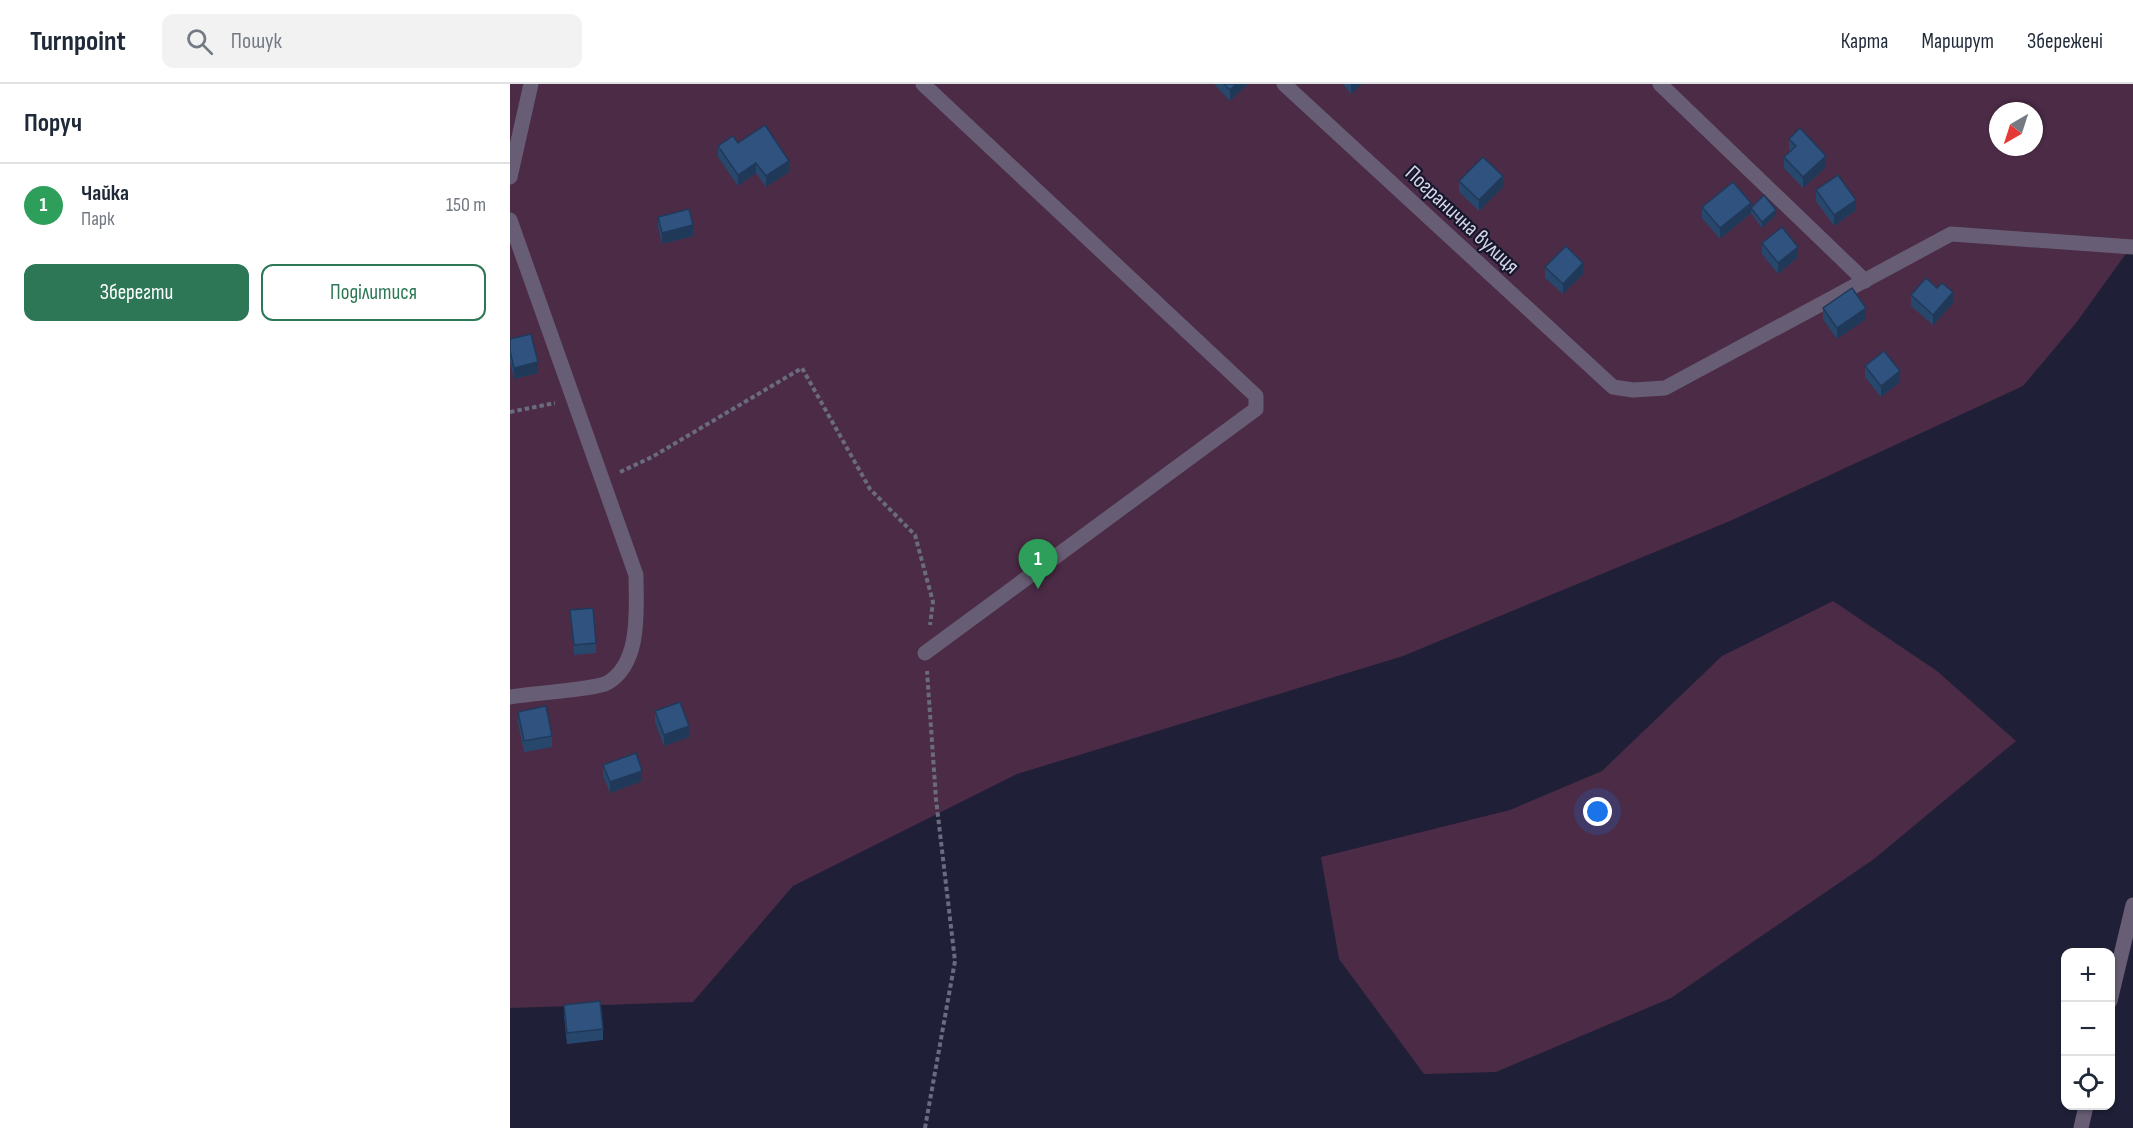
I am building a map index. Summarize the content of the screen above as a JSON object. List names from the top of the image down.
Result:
{
  "streets": {
    "street": ["Погранична вулиця"]
  },
  "north": "bottom left",
  "page": {
    "header": "Turnpoint",
    "search": "Пошук",
    "nav": ["Карта", "Маршрут", "Збережені"],
    "heading": "Поруч",
    "list": [
      {
        "mark": "1",
        "name": "Чайка",
        "note": "Парк",
        "value": "150 m"
      }
    ],
    "buttons": ["Зберегти", "Поділитися"],
    "pins": "1",
    "map_buttons": ["+", "−"]
  }
}
